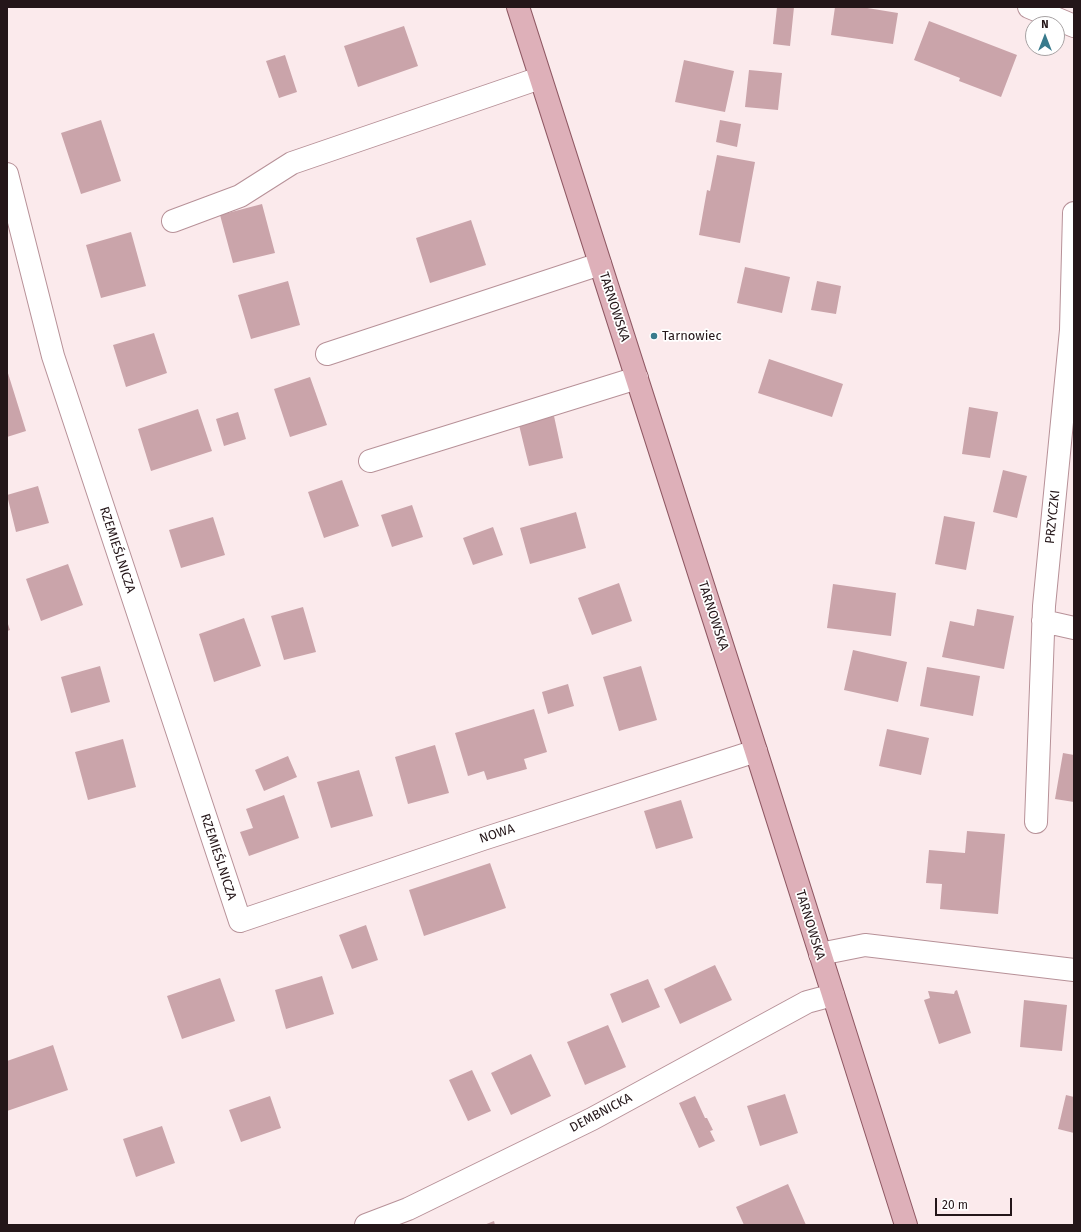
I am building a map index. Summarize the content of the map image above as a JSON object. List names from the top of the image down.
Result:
{
  "streets": {
    "main road": ["TARNOWSKA"],
    "street": [
      "PRZYCZKI",
      "RZEMIEŚLNICZA",
      "NOWA",
      "DEMBNICKA"
    ]
  },
  "crossings": [
    ["TARNOWSKA", "NOWA"],
    ["TARNOWSKA", "DEMBNICKA"],
    ["RZEMIEŚLNICZA", "NOWA"]
  ],
  "places": ["Tarnowiec"],
  "scale_bar": "20 m",
  "north": "top"
}
